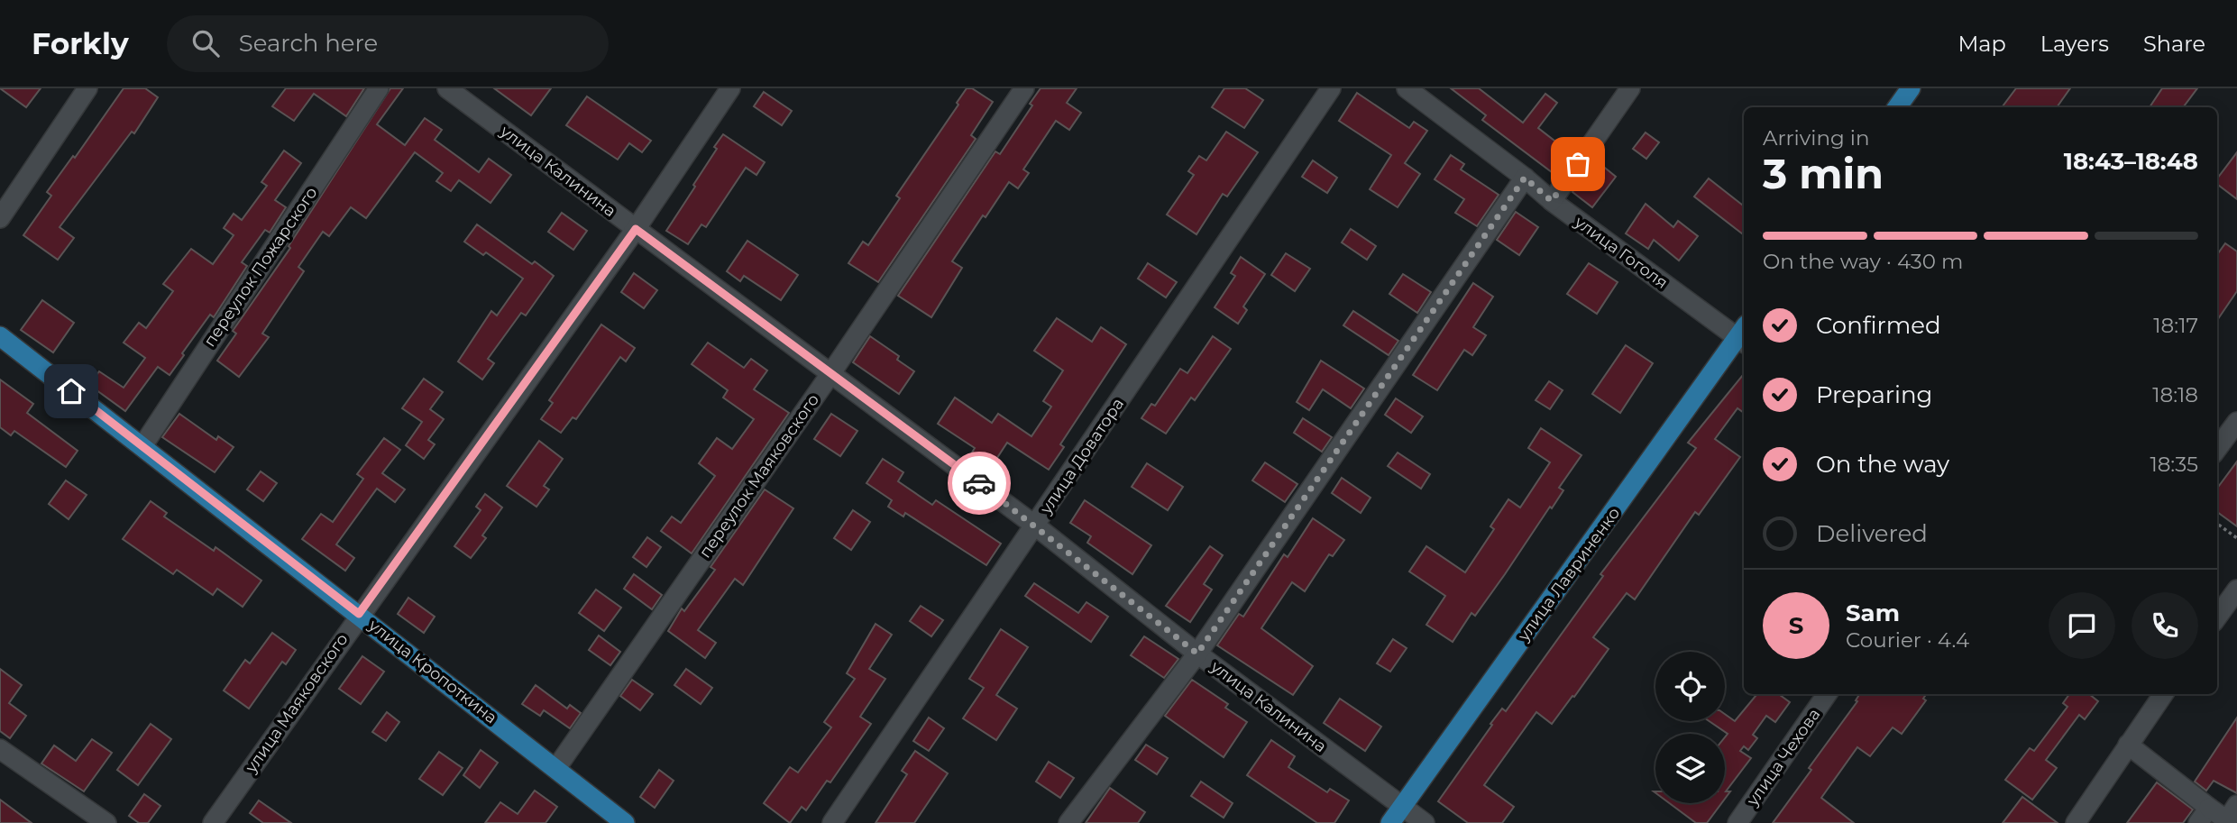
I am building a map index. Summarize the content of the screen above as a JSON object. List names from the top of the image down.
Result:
{
  "streets": {
    "main road": ["улица Лавриненко", "улица Кропоткина"],
    "street": [
      "улица Калинина",
      "улица Гоголя",
      "переулок Пожарского",
      "улица Доватора",
      "переулок Маяковского",
      "улица Маяковского",
      "улица Чехова"
    ]
  },
  "crossings": [
    ["улица Калинина", "улица Доватора"],
    ["улица Калинина", "переулок Маяковского"],
    ["улица Калинина", "улица Лавриненко"],
    ["улица Калинина", "улица Маяковского"],
    ["улица Гоголя", "улица Лавриненко"],
    ["переулок Пожарского", "улица Кропоткина"],
    ["переулок Маяковского", "улица Кропоткина"],
    ["улица Кропоткина", "улица Маяковского"]
  ],
  "page": {
    "header": "Forkly",
    "search": "Search here",
    "nav": ["Map", "Layers", "Share"],
    "heading": ["3 min", "Arriving in", "18:43–18:48"],
    "panel": ["Sam", "Courier · 4.4"],
    "bar": "On the way · 430 m",
    "list": [
      ["Confirmed", "18:17"],
      ["Preparing", "18:18"],
      ["On the way", "18:35"],
      "Delivered"
    ],
    "round": "S"
  }
}
